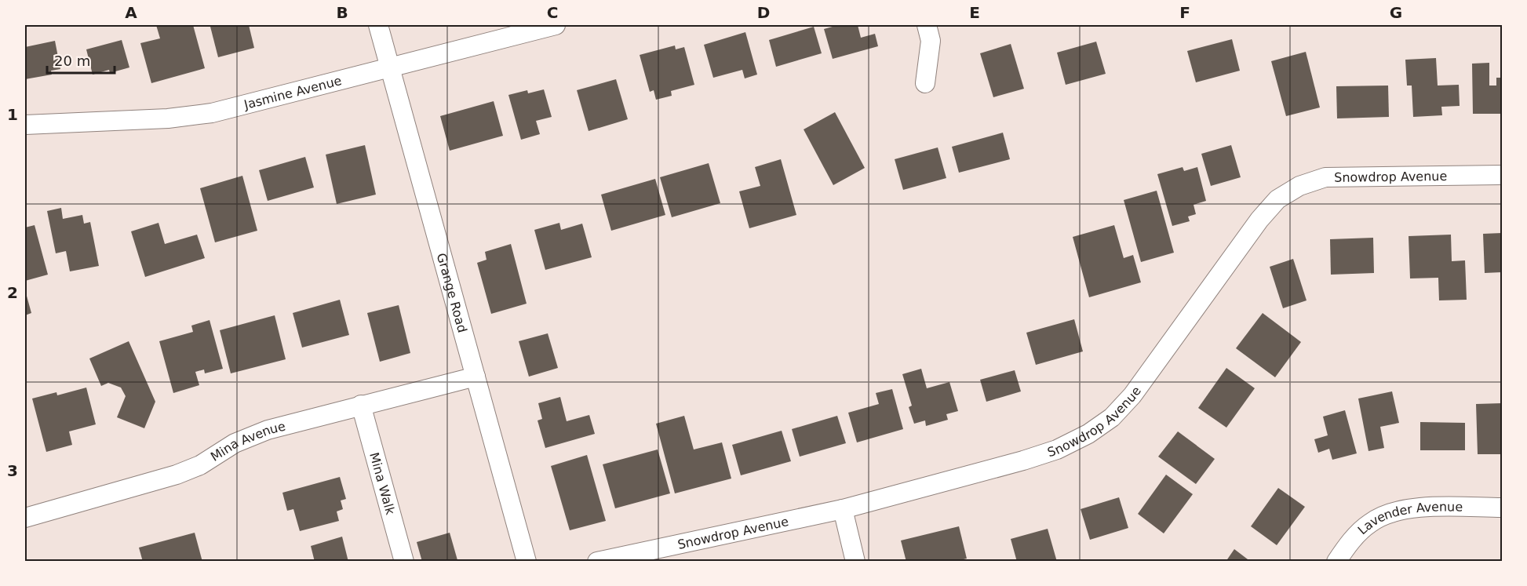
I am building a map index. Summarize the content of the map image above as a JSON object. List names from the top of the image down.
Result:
{
  "streets": {
    "street": [
      "Jasmine Avenue",
      "Snowdrop Avenue",
      "Grange Road",
      "Mina Avenue",
      "Mina Walk",
      "Lavender Avenue"
    ]
  },
  "crossings": [
    ["Jasmine Avenue", "Grange Road"],
    ["Grange Road", "Mina Avenue"],
    ["Mina Avenue", "Mina Walk"]
  ],
  "scale_bar": "20 m",
  "grid": {
    "columns": [
      "A",
      "B",
      "C",
      "D",
      "E",
      "F",
      "G"
    ],
    "rows": ["1", "2", "3"]
  }
}
